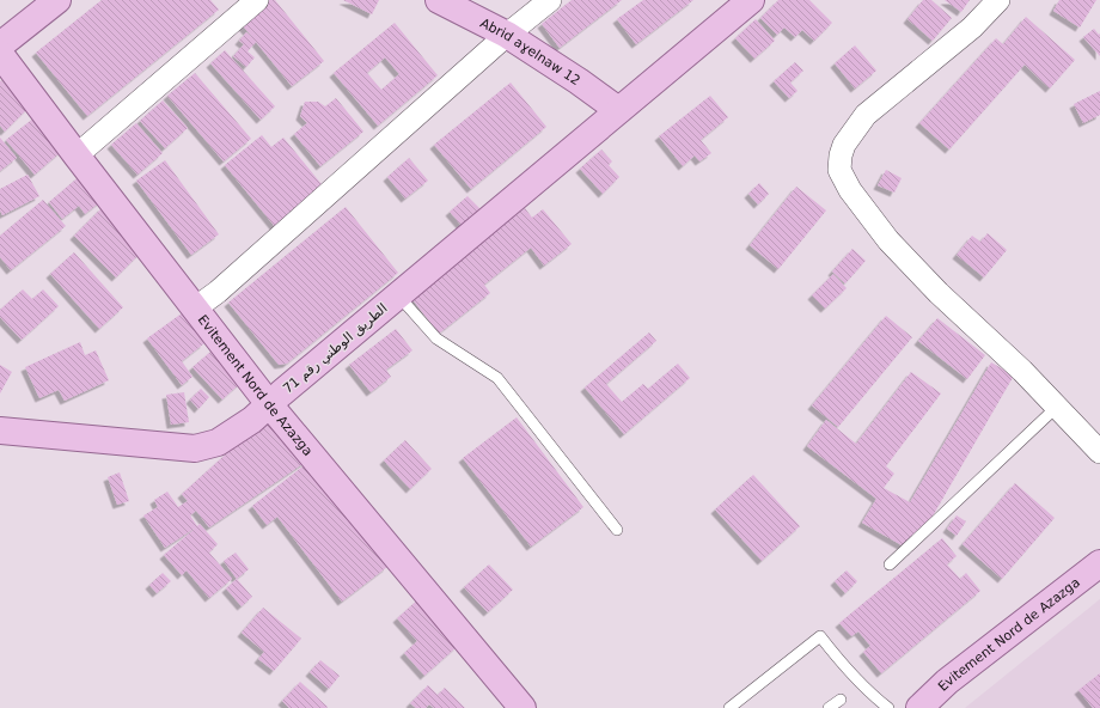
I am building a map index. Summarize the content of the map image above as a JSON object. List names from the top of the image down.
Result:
{
  "streets": {
    "main road": ["Abrid aɣelnaw 12", "الطريق الوطني رقم 71", "Evitement Nord de Azazga"]
  },
  "crossings": [
    ["Abrid aɣelnaw 12", "الطريق الوطني رقم 71"],
    ["الطريق الوطني رقم 71", "Evitement Nord de Azazga"]
  ]
}
